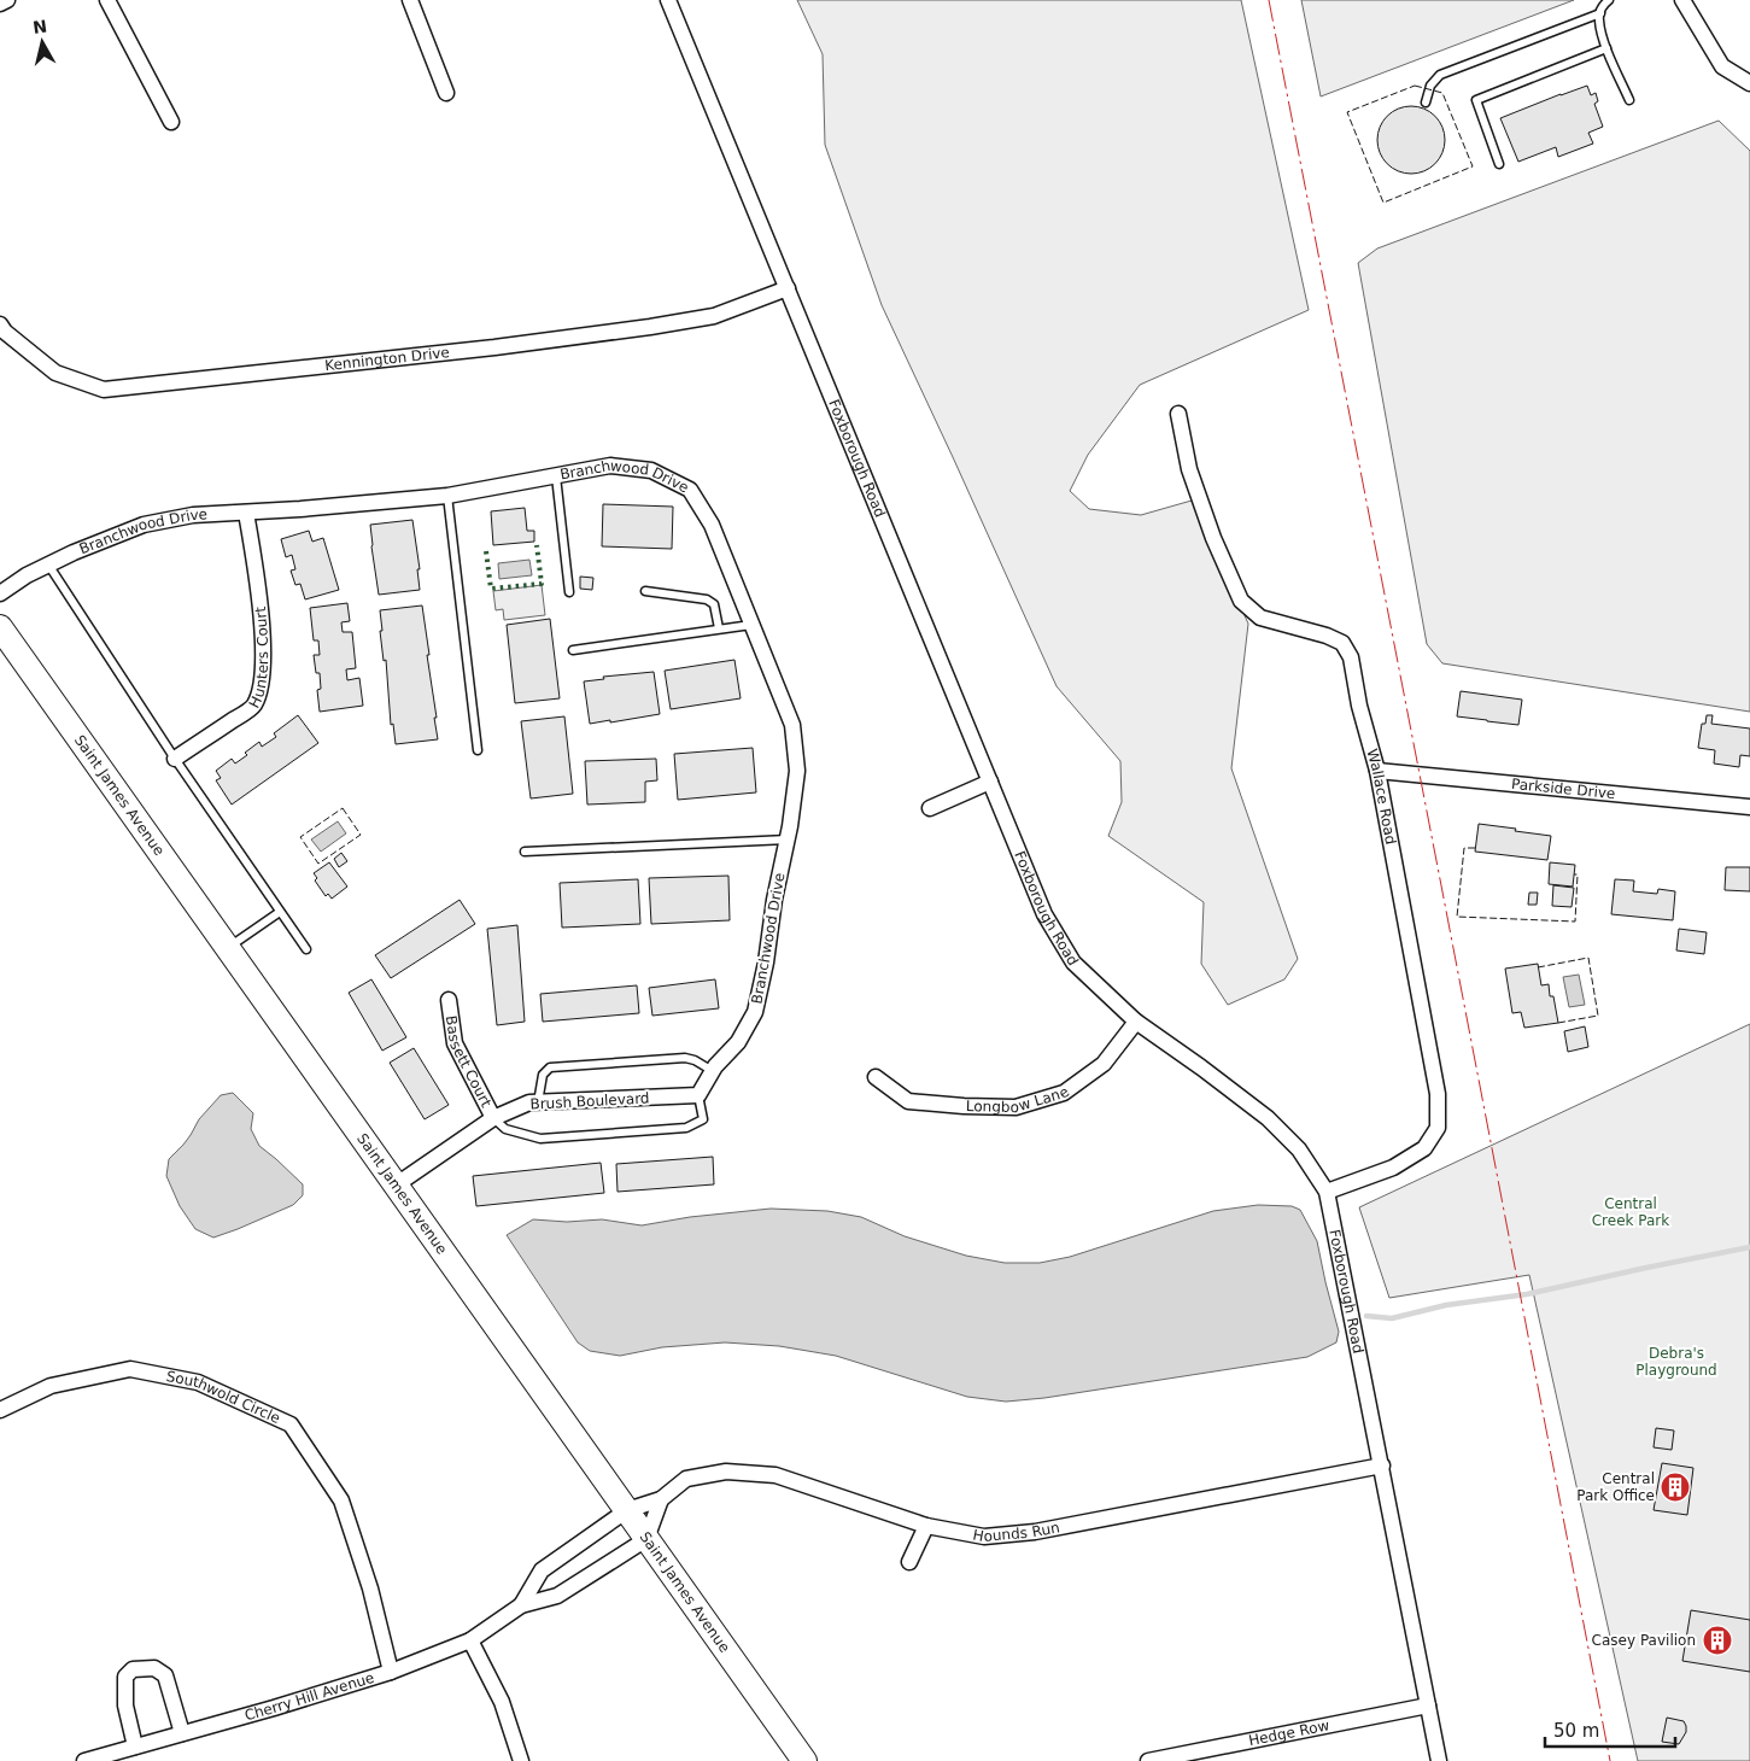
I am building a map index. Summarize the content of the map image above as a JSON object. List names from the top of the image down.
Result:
{
  "streets": {
    "main road": ["Saint James Avenue"],
    "street": [
      "Kennington Drive",
      "Foxborough Road",
      "Branchwood Drive",
      "Hunters Court",
      "Parkside Drive",
      "Wallace Road",
      "Bassett Court",
      "Longbow Lane",
      "Brush Boulevard",
      "Southwold Circle",
      "Hounds Run",
      "Cherry Hill Avenue",
      "Hedge Row"
    ]
  },
  "crossings": [
    ["Kennington Drive", "Foxborough Road"],
    ["Foxborough Road", "Wallace Road"],
    ["Foxborough Road", "Longbow Lane"],
    ["Foxborough Road", "Hounds Run"],
    ["Foxborough Road", "Hedge Row"],
    ["Branchwood Drive", "Hunters Court"],
    ["Branchwood Drive", "Brush Boulevard"],
    ["Parkside Drive", "Wallace Road"],
    ["Saint James Avenue", "Brush Boulevard"],
    ["Saint James Avenue", "Hounds Run"],
    ["Saint James Avenue", "Cherry Hill Avenue"],
    ["Bassett Court", "Brush Boulevard"],
    ["Southwold Circle", "Cherry Hill Avenue"],
    ["Hounds Run", "Cherry Hill Avenue"]
  ],
  "parks": ["Central Creek Park", "Debra's Playground"],
  "places": {
    "building": ["Central Park Office", "Casey Pavilion"]
  },
  "scale_bar": "50 m",
  "north": "top"
}
